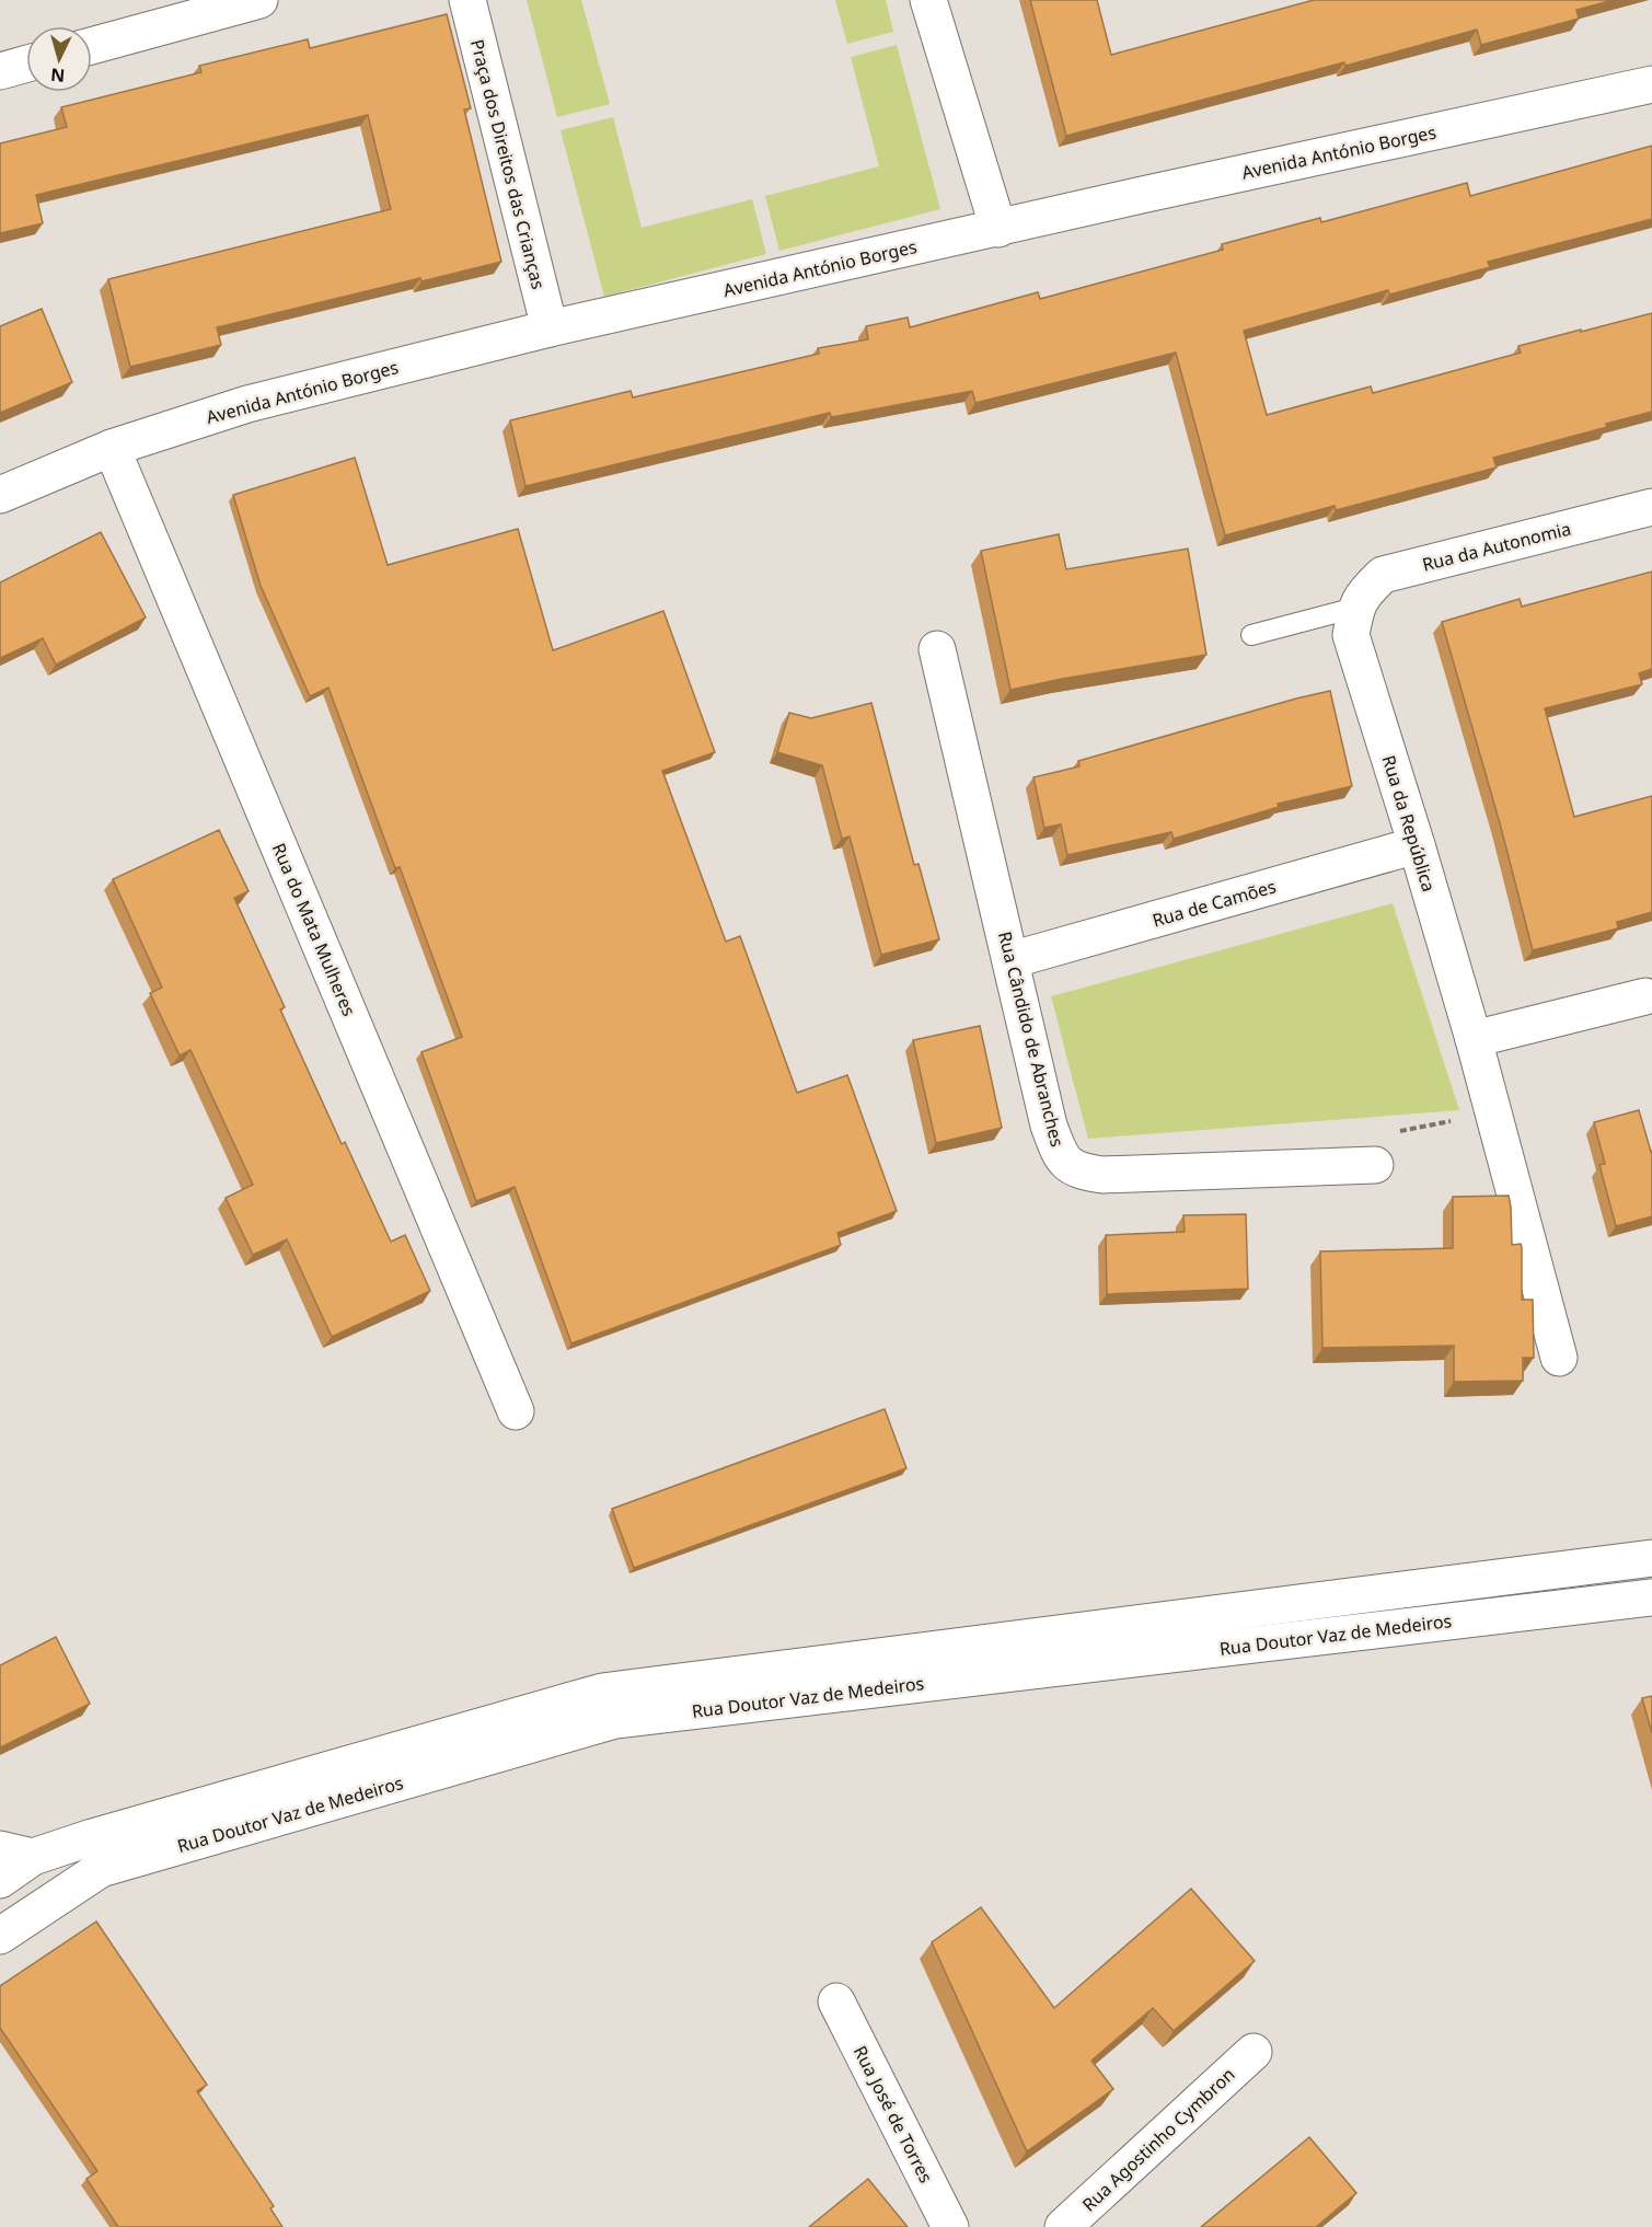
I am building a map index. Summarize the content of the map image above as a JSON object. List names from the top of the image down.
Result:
{
  "streets": {
    "street": [
      "Avenida António Borges",
      "Praça dos Direitos das Crianças",
      "Rua da Autonomia",
      "Rua da República",
      "Rua de Camões",
      "Rua do Mata Mulheres",
      "Rua Cândido de Abranches",
      "Rua Doutor Vaz de Medeiros",
      "Rua José de Torres",
      "Rua Agostinho Cymbron"
    ]
  },
  "crossings": [
    ["Avenida António Borges", "Praça dos Direitos das Crianças"],
    ["Avenida António Borges", "Rua do Mata Mulheres"],
    ["Rua da Autonomia", "Rua da República"],
    ["Rua da República", "Rua de Camões"],
    ["Rua de Camões", "Rua Cândido de Abranches"]
  ],
  "north": "bottom"
}
